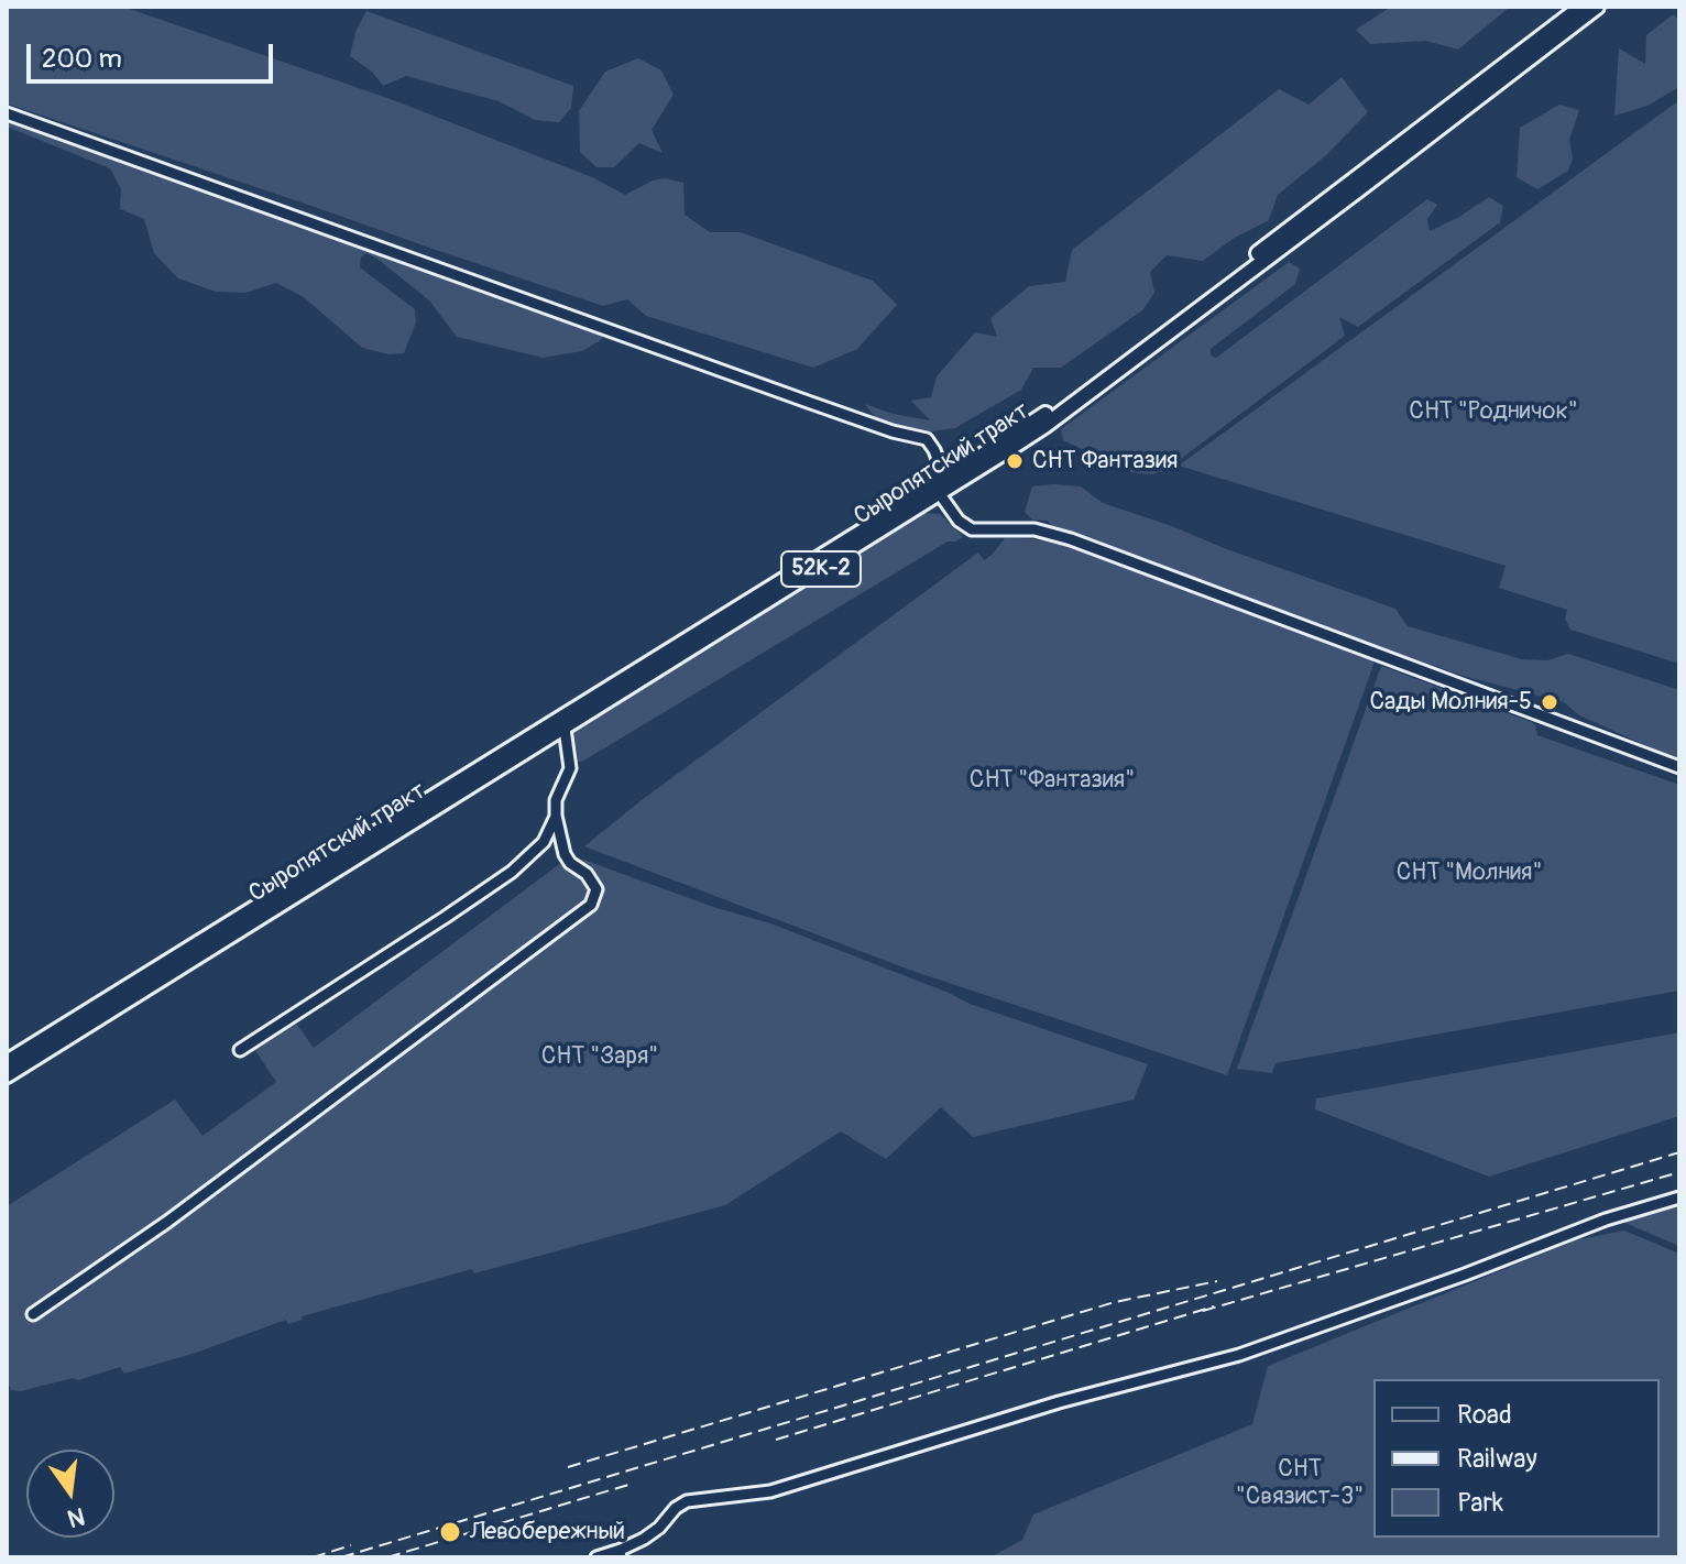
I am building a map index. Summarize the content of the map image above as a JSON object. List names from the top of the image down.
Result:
{
  "streets": {
    "main road": ["Сыропятский тракт", "52К-2"]
  },
  "parks": [
    "СНТ \"Родничок\"",
    "СНТ \"Фантазия\"",
    "СНТ \"Молния\"",
    "СНТ \"Заря\"",
    "СНТ \"Связист-3\""
  ],
  "places": ["СНТ Фантазия", "Сады Молния-5", "Левобережный"],
  "legend": ["Road", "Railway", "Park"],
  "scale_bar": "200 m",
  "north": "bottom"
}
